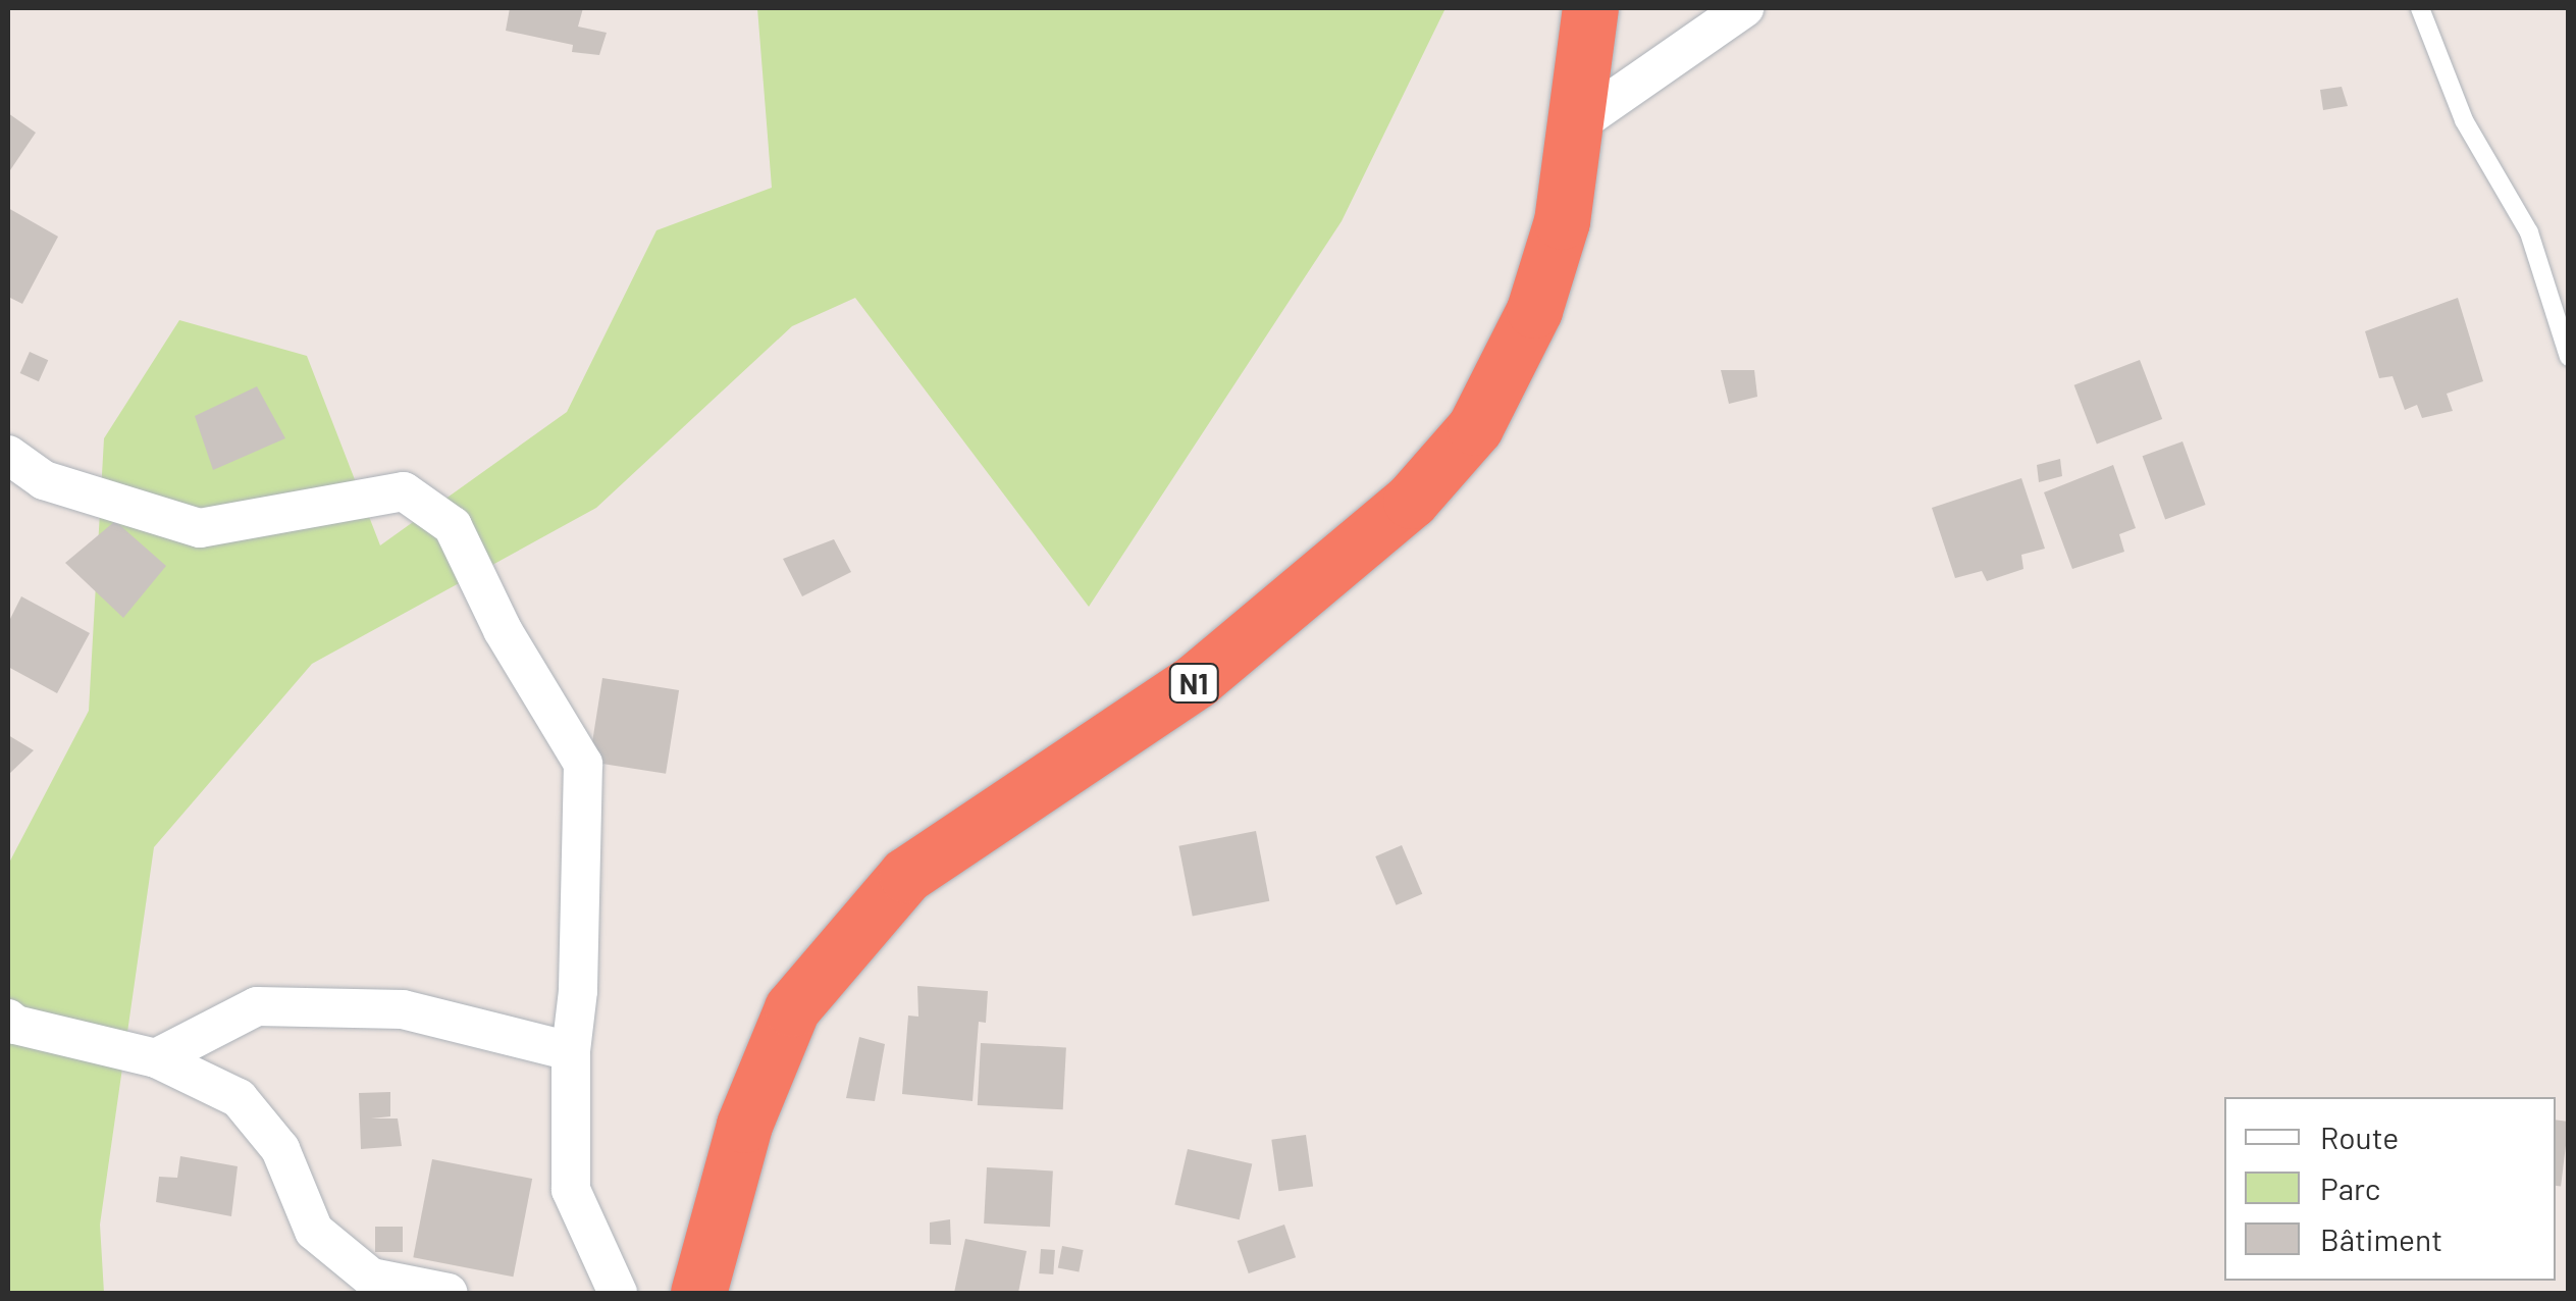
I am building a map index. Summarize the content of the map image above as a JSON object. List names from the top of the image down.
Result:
{
  "streets": {
    "highway": ["N1"]
  },
  "legend": ["Route", "Parc", "Bâtiment"]
}
